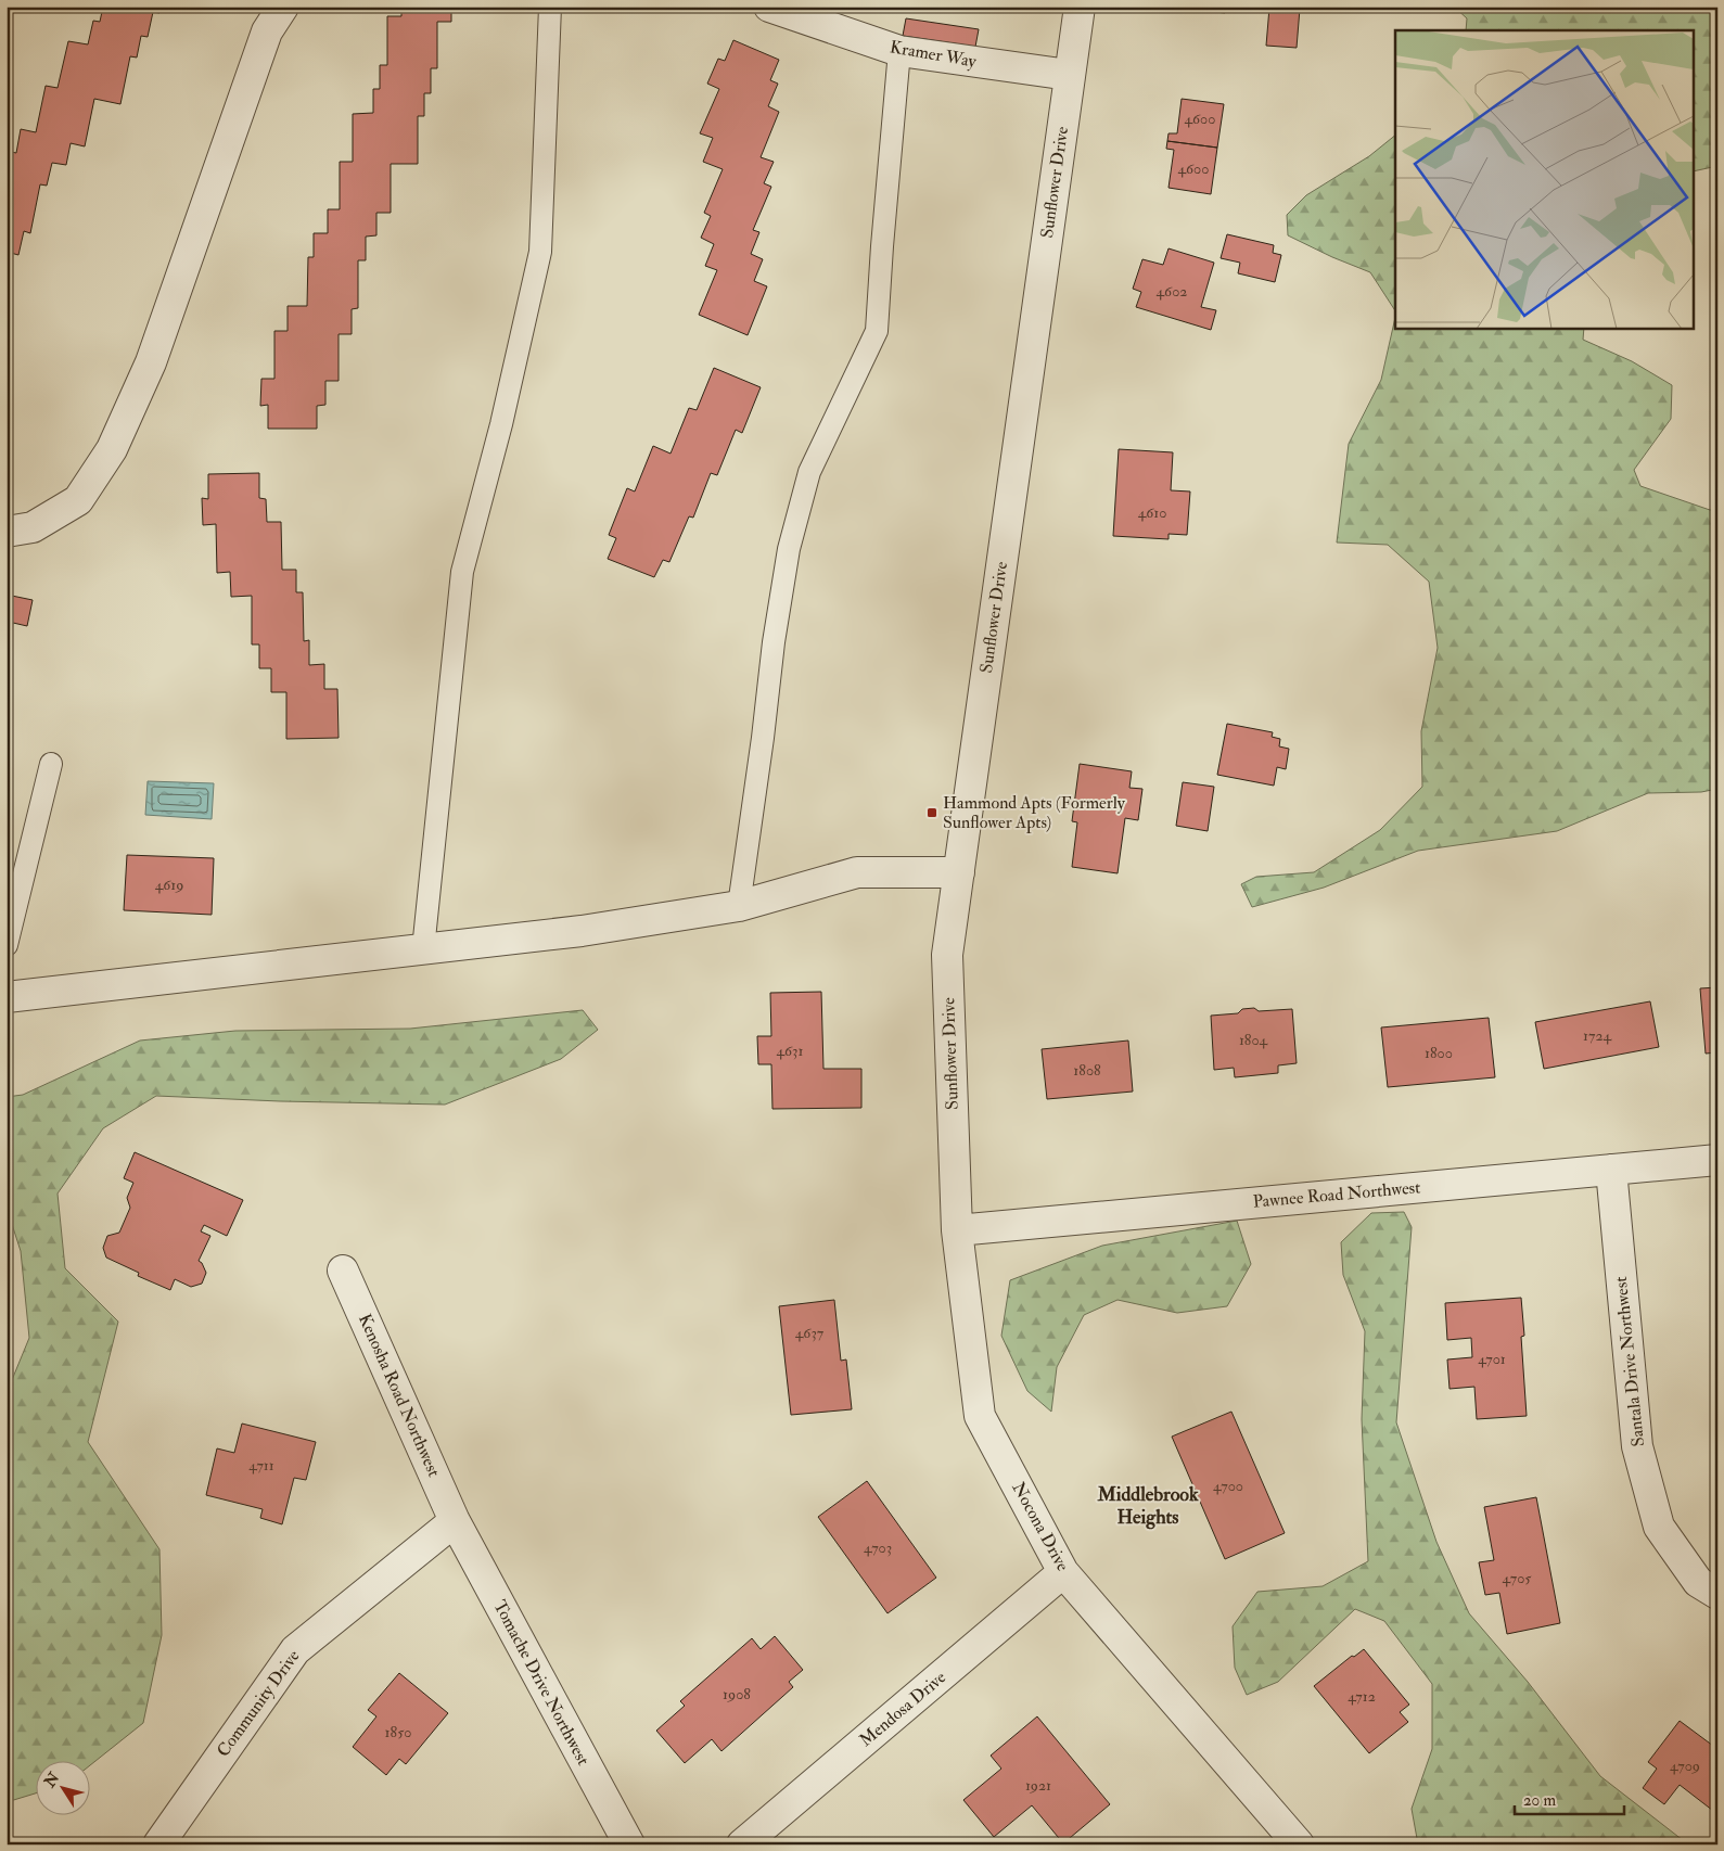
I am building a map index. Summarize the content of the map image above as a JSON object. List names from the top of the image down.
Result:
{
  "streets": {
    "street": [
      "Kramer Way",
      "Sunflower Drive",
      "Pawnee Road Northwest",
      "Santala Drive Northwest",
      "Kenosha Road Northwest",
      "Nocona Drive",
      "Tomache Drive Northwest",
      "Community Drive",
      "Mendosa Drive"
    ]
  },
  "crossings": [
    ["Kramer Way", "Sunflower Drive"],
    ["Sunflower Drive", "Pawnee Road Northwest"],
    ["Sunflower Drive", "Nocona Drive"],
    ["Pawnee Road Northwest", "Santala Drive Northwest"],
    ["Pawnee Road Northwest", "Nocona Drive"],
    ["Kenosha Road Northwest", "Tomache Drive Northwest"],
    ["Kenosha Road Northwest", "Community Drive"],
    ["Nocona Drive", "Mendosa Drive"],
    ["Tomache Drive Northwest", "Community Drive"]
  ],
  "districts": ["Middlebrook Heights"],
  "places": {
    "transit": ["Hammond Apts (Formerly Sunflower Apts)"]
  },
  "house_numbers": [
    "4600",
    "4600",
    "4602",
    "4610",
    "4619",
    "1724",
    "1804",
    "4631",
    "1800",
    "1808",
    "4637",
    "4701",
    "4711",
    "4700",
    "4703",
    "4705",
    "1908",
    "4712",
    "1850",
    "4709",
    "1921"
  ],
  "scale_bar": "20 m",
  "north": "top left"
}
